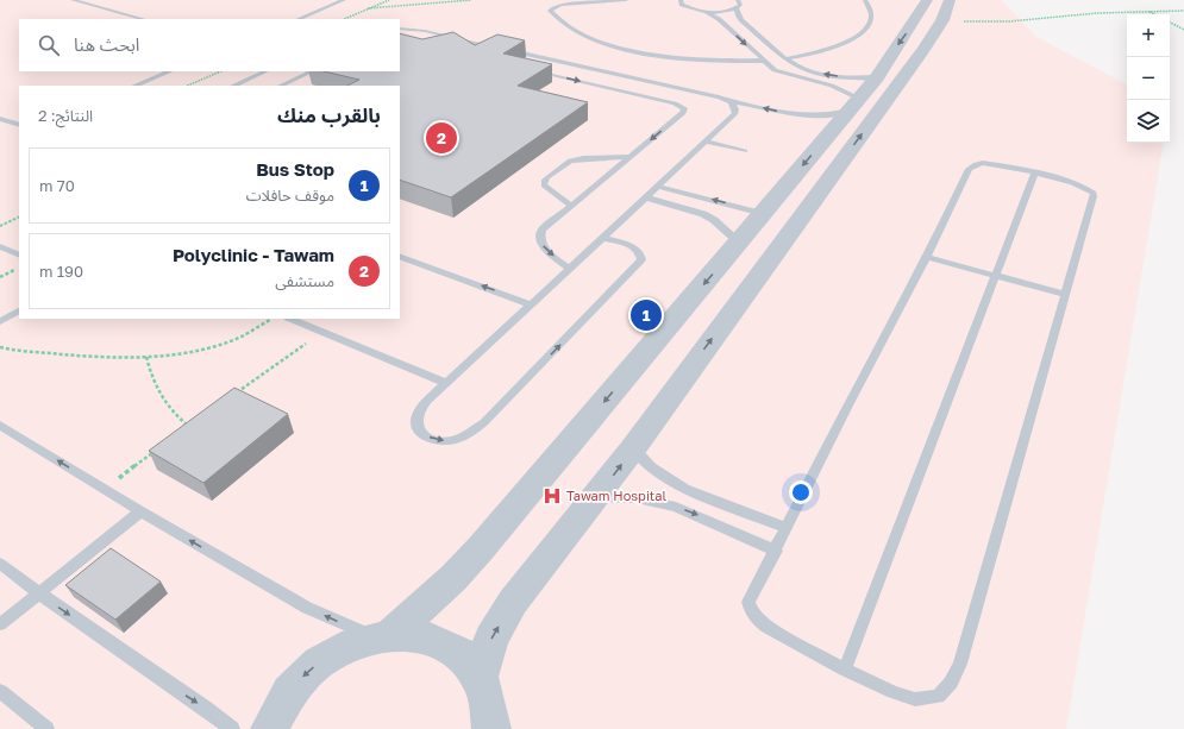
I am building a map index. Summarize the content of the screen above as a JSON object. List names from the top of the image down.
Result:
{
  "places": {
    "hospital": ["Tawam Hospital"]
  },
  "page": {
    "map_buttons": ["+", "−"],
    "search": "ابحث هنا",
    "heading": ["بالقرب منك", "النتائج: 2"],
    "pins": ["2", "1"],
    "list": [
      {
        "mark": "1",
        "name": "Bus Stop",
        "note": "موقف حافلات",
        "value": "70 m"
      },
      {
        "mark": "2",
        "name": "Polyclinic - Tawam",
        "note": "مستشفى",
        "value": "190 m"
      }
    ]
  }
}
